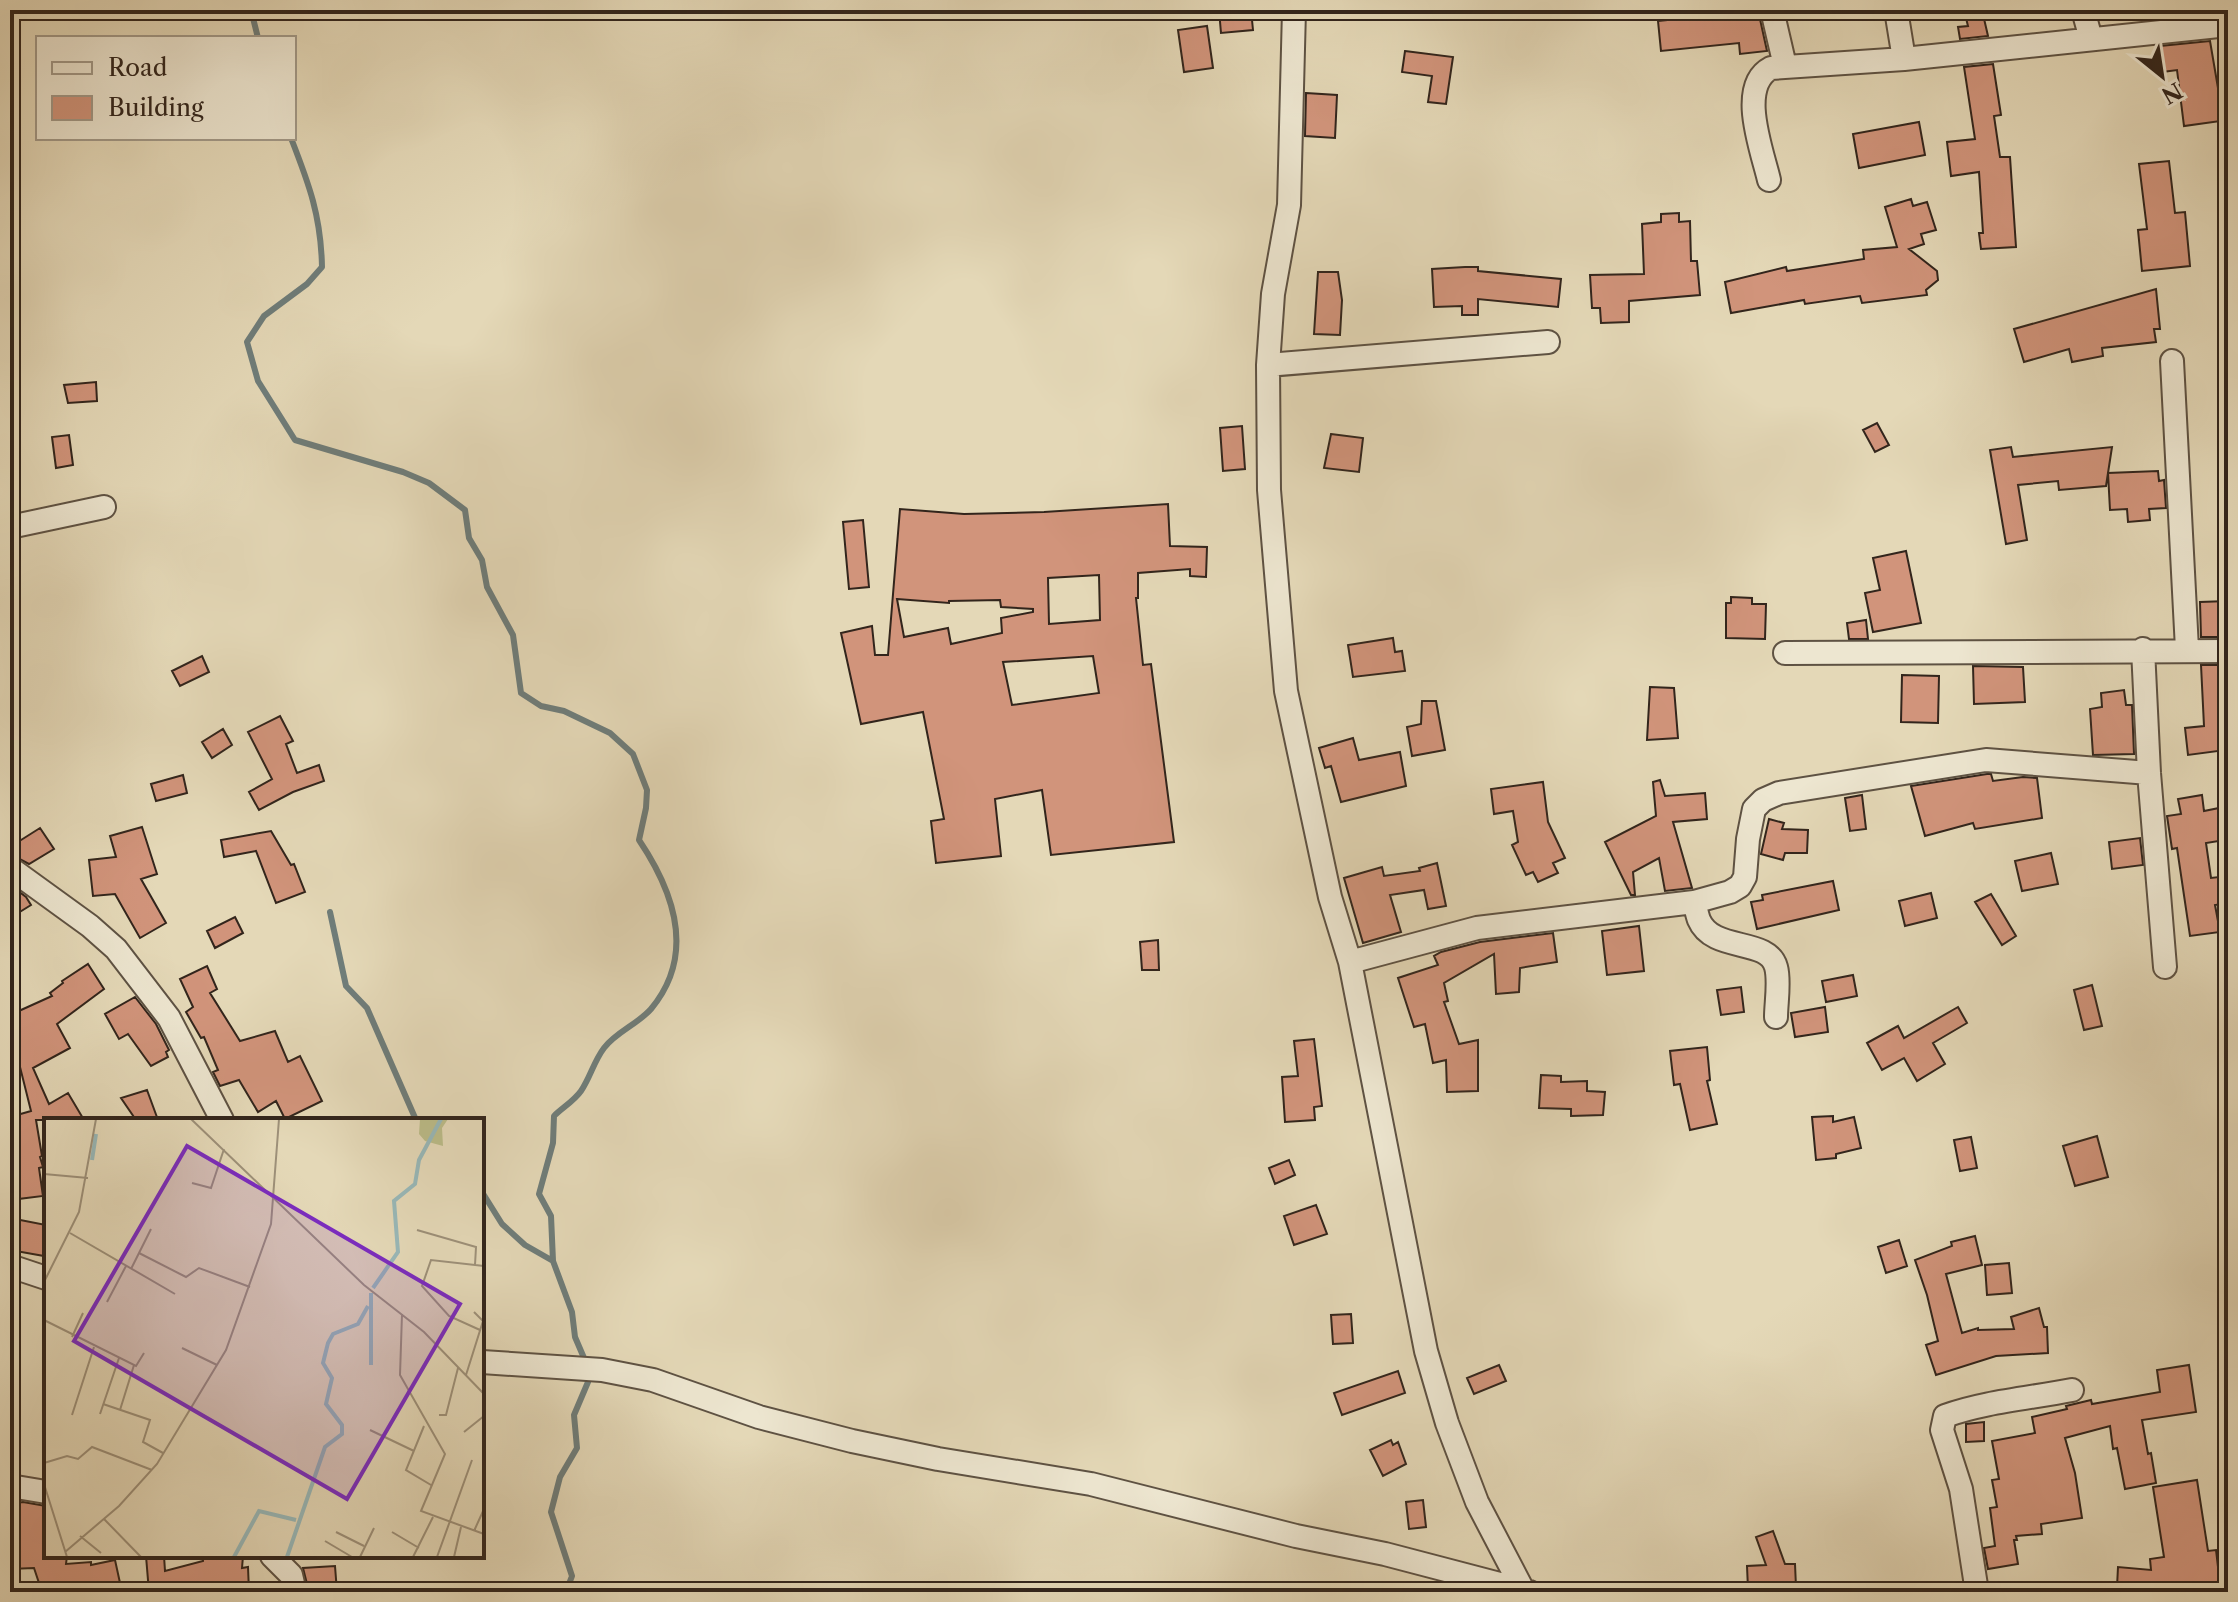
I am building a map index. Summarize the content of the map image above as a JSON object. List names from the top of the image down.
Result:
{
  "legend": ["Road", "Building"],
  "north": "bottom right"
}
